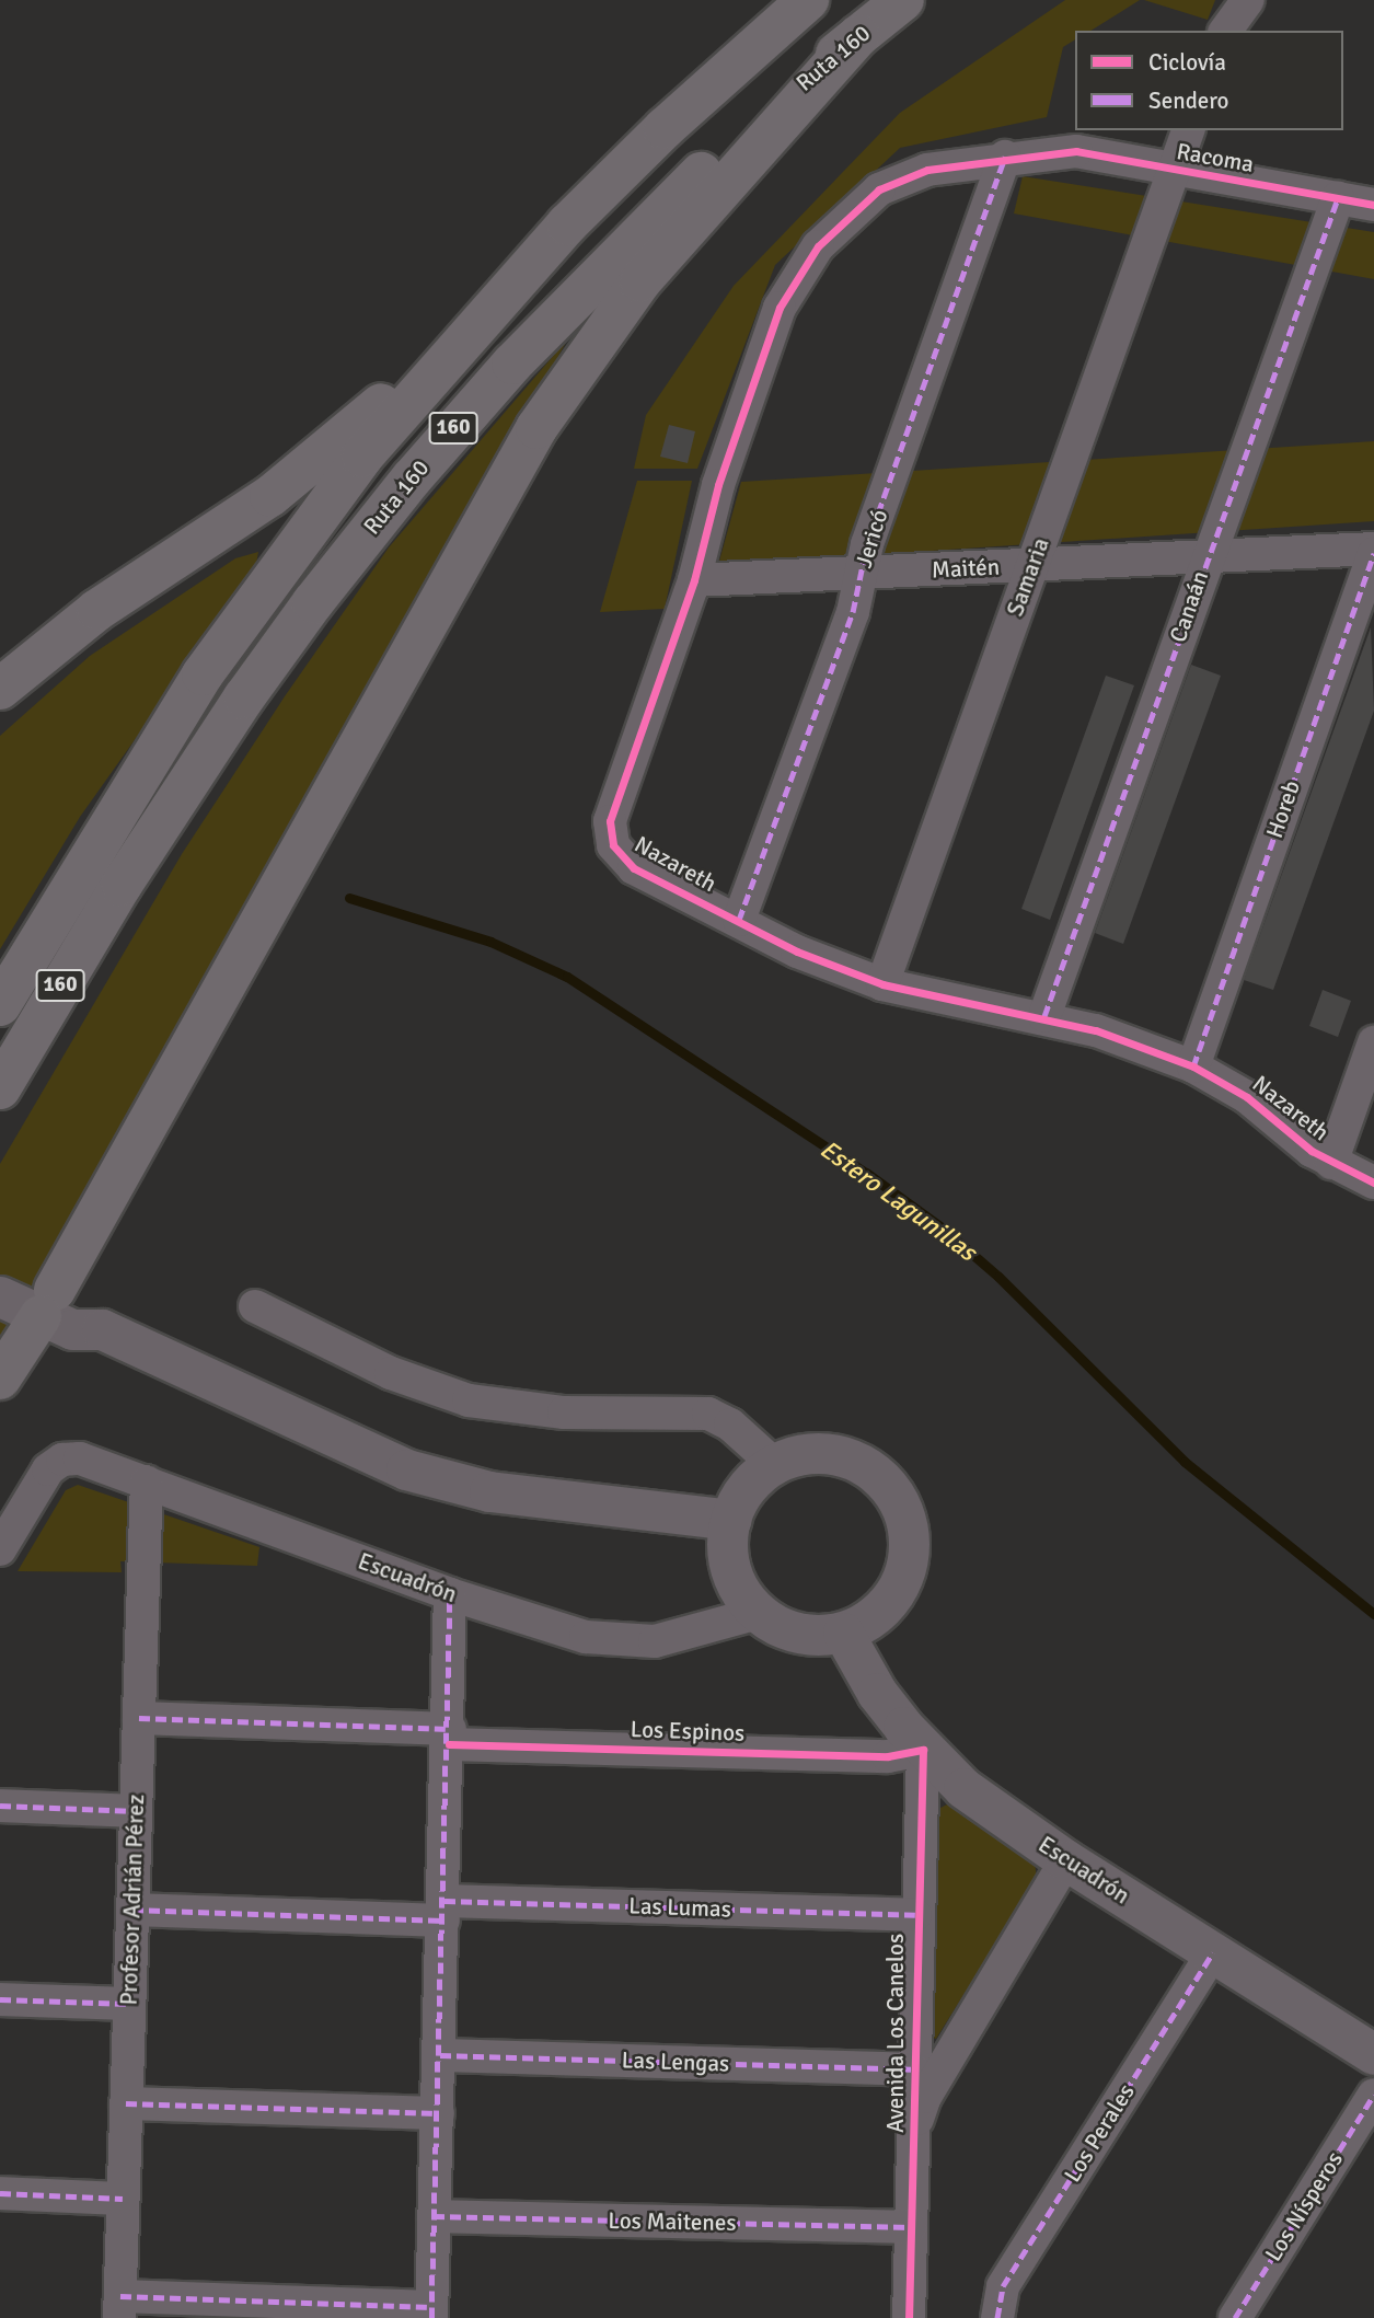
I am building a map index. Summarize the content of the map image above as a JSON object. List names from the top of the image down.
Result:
{
  "streets": {
    "highway": ["Ruta 160", "160"],
    "street": [
      "Racoma",
      "Jericó",
      "Maitén",
      "Samaria",
      "Canaán",
      "Horeb",
      "Nazareth",
      "Escuadrón",
      "Los Espinos",
      "Profesor Adrián Pérez",
      "Las Lumas",
      "Avenida Los Canelos",
      "Las Lengas",
      "Los Perales",
      "Los Nísperos",
      "Los Maitenes"
    ]
  },
  "crossings": [
    ["Racoma", "Jericó"],
    ["Racoma", "Samaria"],
    ["Racoma", "Canaán"],
    ["Racoma", "Nazareth"],
    ["Jericó", "Maitén"],
    ["Jericó", "Nazareth"],
    ["Maitén", "Samaria"],
    ["Maitén", "Canaán"],
    ["Maitén", "Horeb"],
    ["Maitén", "Nazareth"],
    ["Samaria", "Nazareth"],
    ["Canaán", "Nazareth"],
    ["Horeb", "Nazareth"],
    ["Escuadrón", "Los Espinos"],
    ["Escuadrón", "Profesor Adrián Pérez"],
    ["Escuadrón", "Avenida Los Canelos"],
    ["Escuadrón", "Los Perales"],
    ["Los Espinos", "Avenida Los Canelos"],
    ["Las Lumas", "Avenida Los Canelos"],
    ["Avenida Los Canelos", "Las Lengas"],
    ["Avenida Los Canelos", "Los Maitenes"]
  ],
  "water": ["Estero Lagunillas"],
  "legend": ["Ciclovía", "Sendero"]
}
